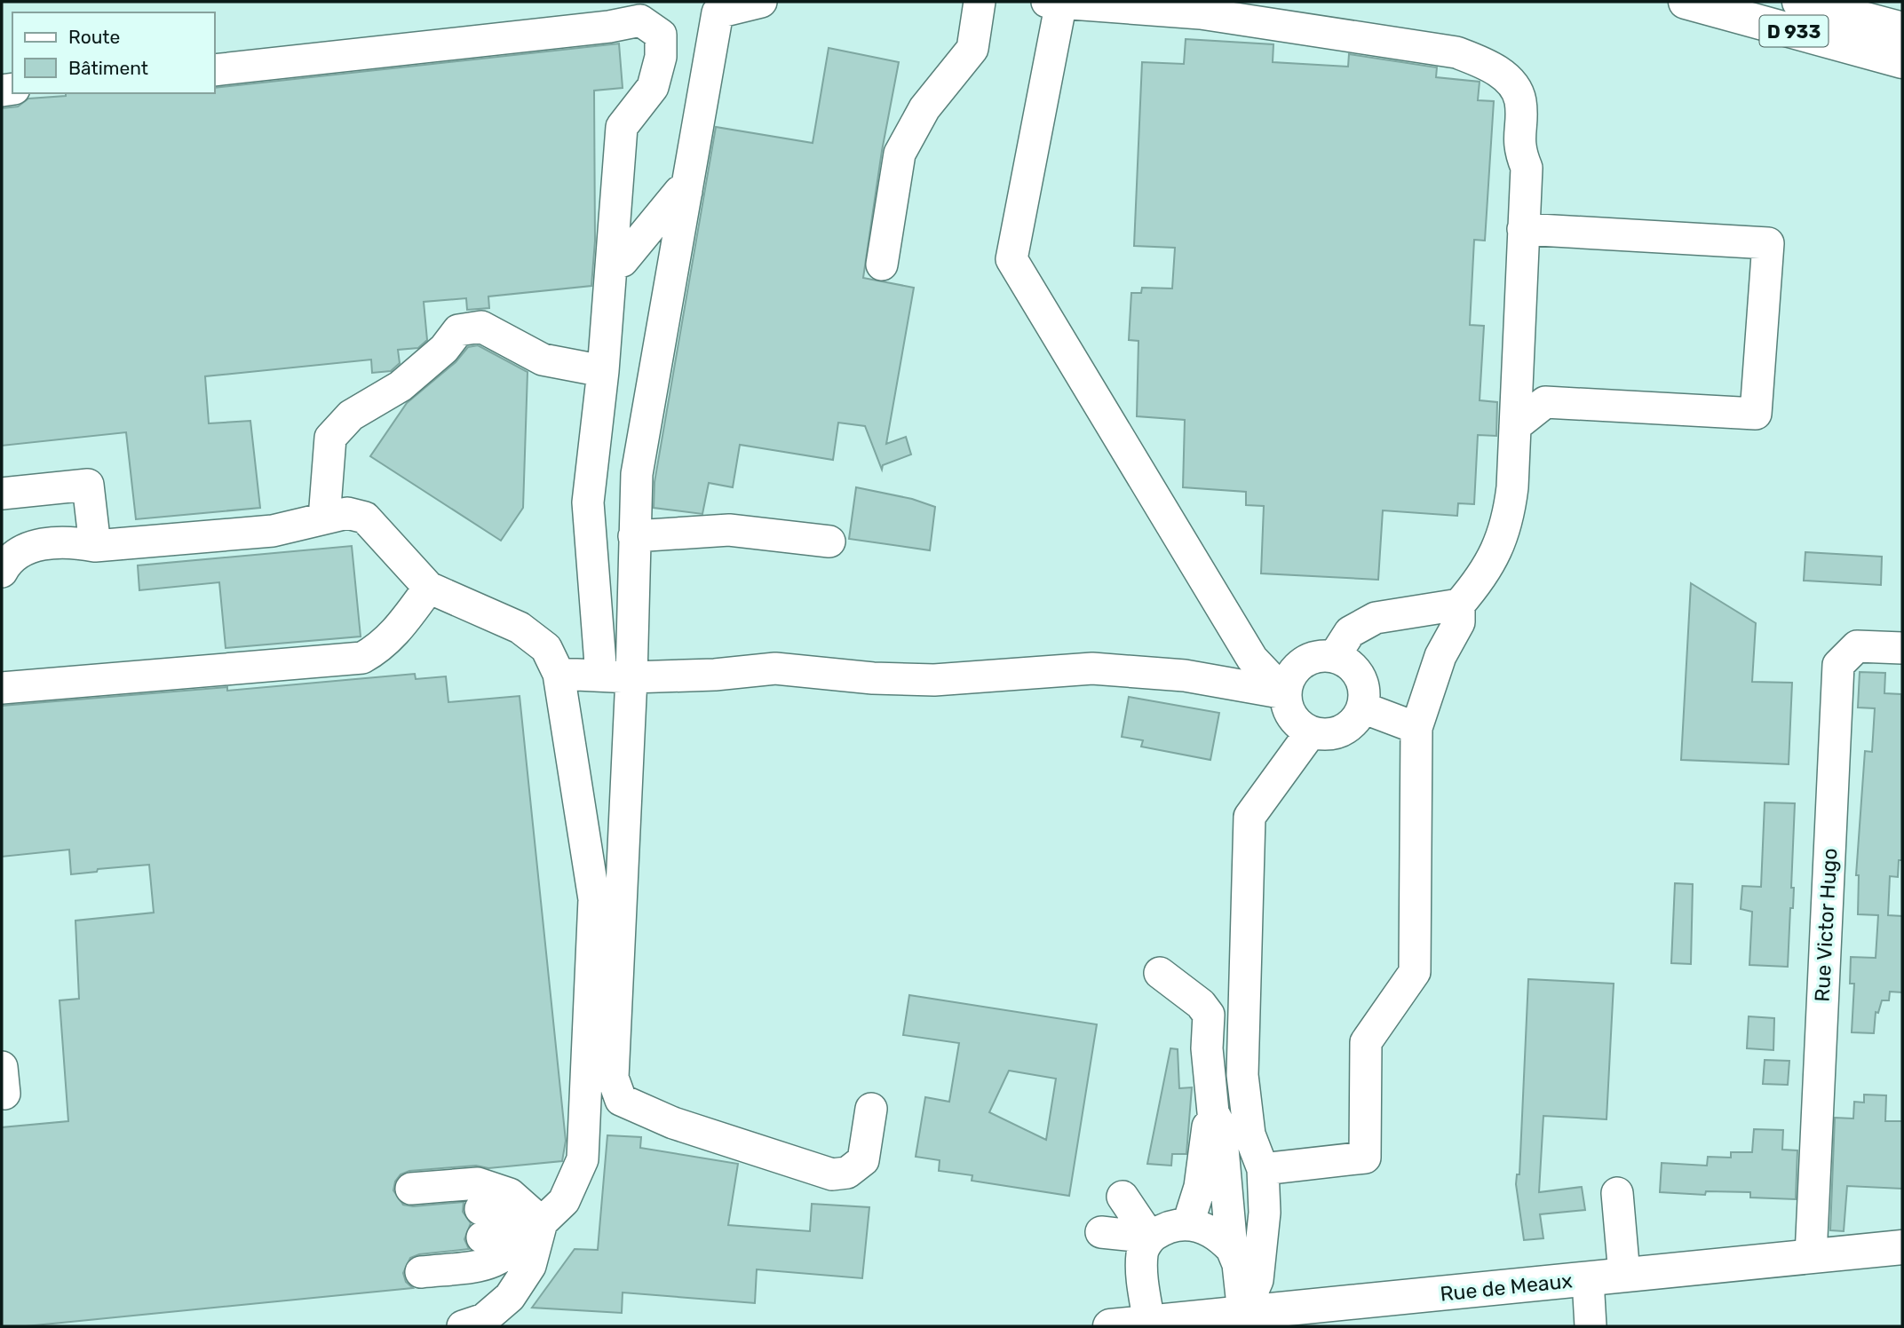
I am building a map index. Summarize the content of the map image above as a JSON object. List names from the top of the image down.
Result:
{
  "streets": {
    "main road": ["D 933", "Rue de Meaux"],
    "street": ["Rue Victor Hugo"]
  },
  "crossings": [
    ["Rue Victor Hugo", "Rue de Meaux"]
  ],
  "legend": ["Route", "Bâtiment"]
}
